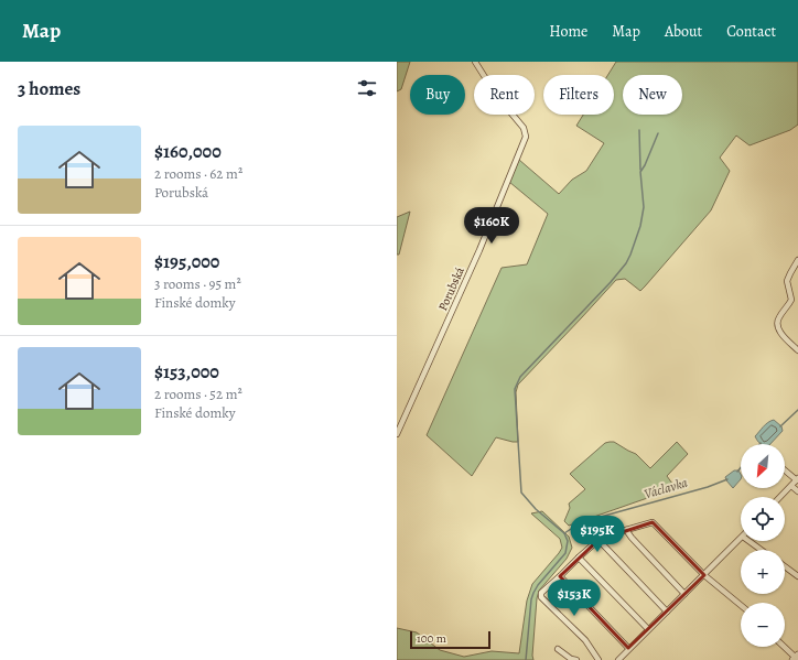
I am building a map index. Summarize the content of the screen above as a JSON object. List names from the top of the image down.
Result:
{
  "streets": {
    "street": ["Porubská"]
  },
  "water": ["Václavka"],
  "scale_bar": "100 m",
  "north": "bottom left",
  "page": {
    "header": "Map",
    "nav": [
      "Home",
      "Map",
      "About",
      "Contact"
    ],
    "heading": "3 homes",
    "chip": [
      "Buy",
      "Rent",
      "Filters",
      "New"
    ],
    "list": [
      {
        "name": "$160,000",
        "note": "2 rooms · 62 m² · Porubská"
      },
      {
        "name": "$195,000",
        "note": "3 rooms · 95 m² · Finské domky"
      },
      {
        "name": "$153,000",
        "note": "2 rooms · 52 m² · Finské domky"
      }
    ],
    "price": ["$160K", "$195K", "$153K"],
    "map_buttons": ["+", "−"],
    "scale": "100 m"
  }
}
